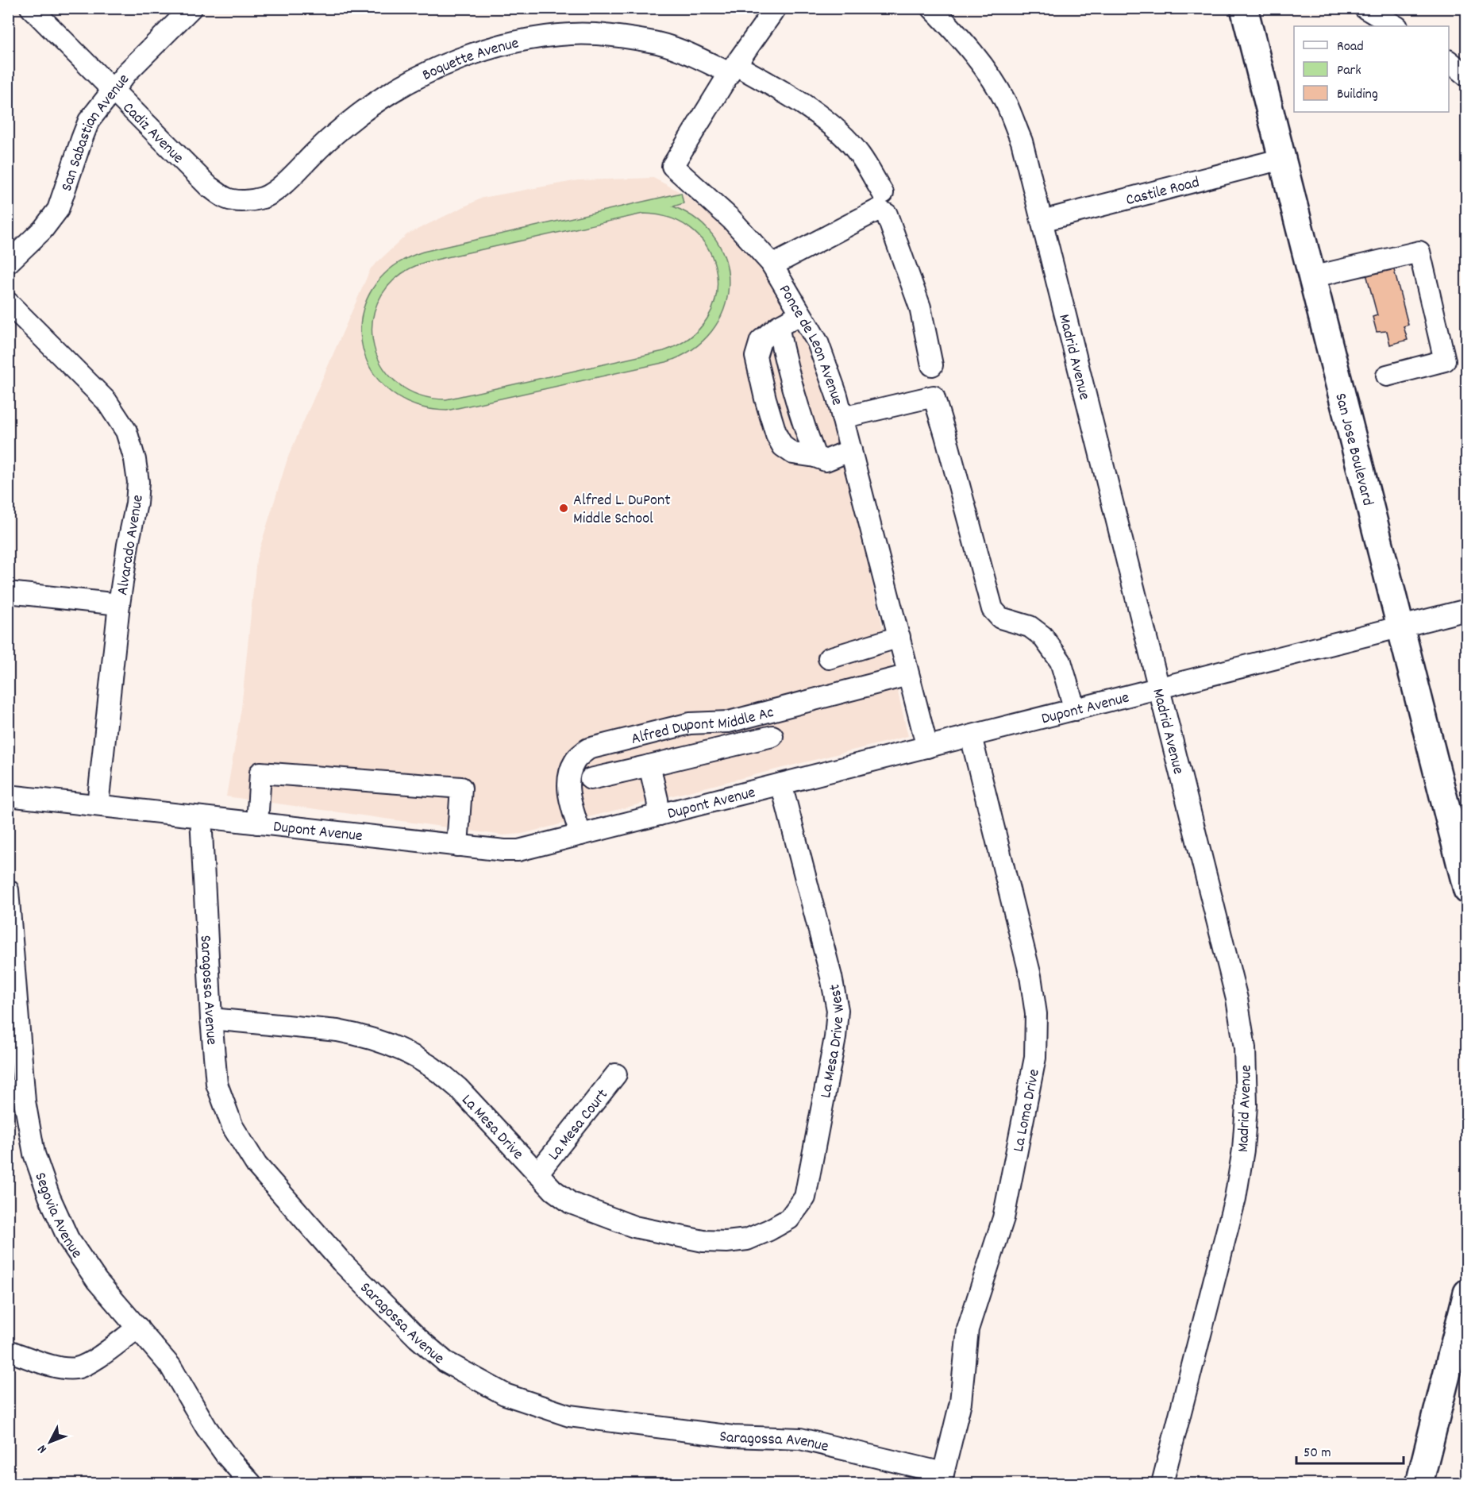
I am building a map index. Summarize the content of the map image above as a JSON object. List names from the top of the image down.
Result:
{
  "streets": {
    "main road": ["San Jose Boulevard"],
    "street": [
      "Boquette Avenue",
      "Cadiz Avenue",
      "San Sabastian Avenue",
      "Castile Road",
      "Ponce de Leon Avenue",
      "Madrid Avenue",
      "Alvarado Avenue",
      "Dupont Avenue",
      "Alfred Dupont Middle Ac",
      "Saragossa Avenue",
      "La Mesa Drive West",
      "La Loma Drive",
      "La Mesa Court",
      "La Mesa Drive",
      "Segovia Avenue"
    ]
  },
  "crossings": [
    ["Boquette Avenue", "Cadiz Avenue"],
    ["Boquette Avenue", "Ponce de Leon Avenue"],
    ["Cadiz Avenue", "San Sabastian Avenue"],
    ["Castile Road", "Madrid Avenue"],
    ["Castile Road", "San Jose Boulevard"],
    ["Ponce de Leon Avenue", "Dupont Avenue"],
    ["Ponce de Leon Avenue", "Alfred Dupont Middle Ac"],
    ["Madrid Avenue", "Dupont Avenue"],
    ["San Jose Boulevard", "Dupont Avenue"],
    ["Alvarado Avenue", "Dupont Avenue"],
    ["Dupont Avenue", "Alfred Dupont Middle Ac"],
    ["Dupont Avenue", "Saragossa Avenue"],
    ["Dupont Avenue", "La Mesa Drive West"],
    ["Dupont Avenue", "La Loma Drive"],
    ["Saragossa Avenue", "La Loma Drive"],
    ["Saragossa Avenue", "La Mesa Drive"],
    ["La Mesa Drive West", "La Mesa Drive"],
    ["La Mesa Court", "La Mesa Drive"]
  ],
  "places": ["Alfred L. DuPont Middle School"],
  "legend": ["Road", "Park", "Building"],
  "scale_bar": "50 m",
  "north": "bottom left"
}
